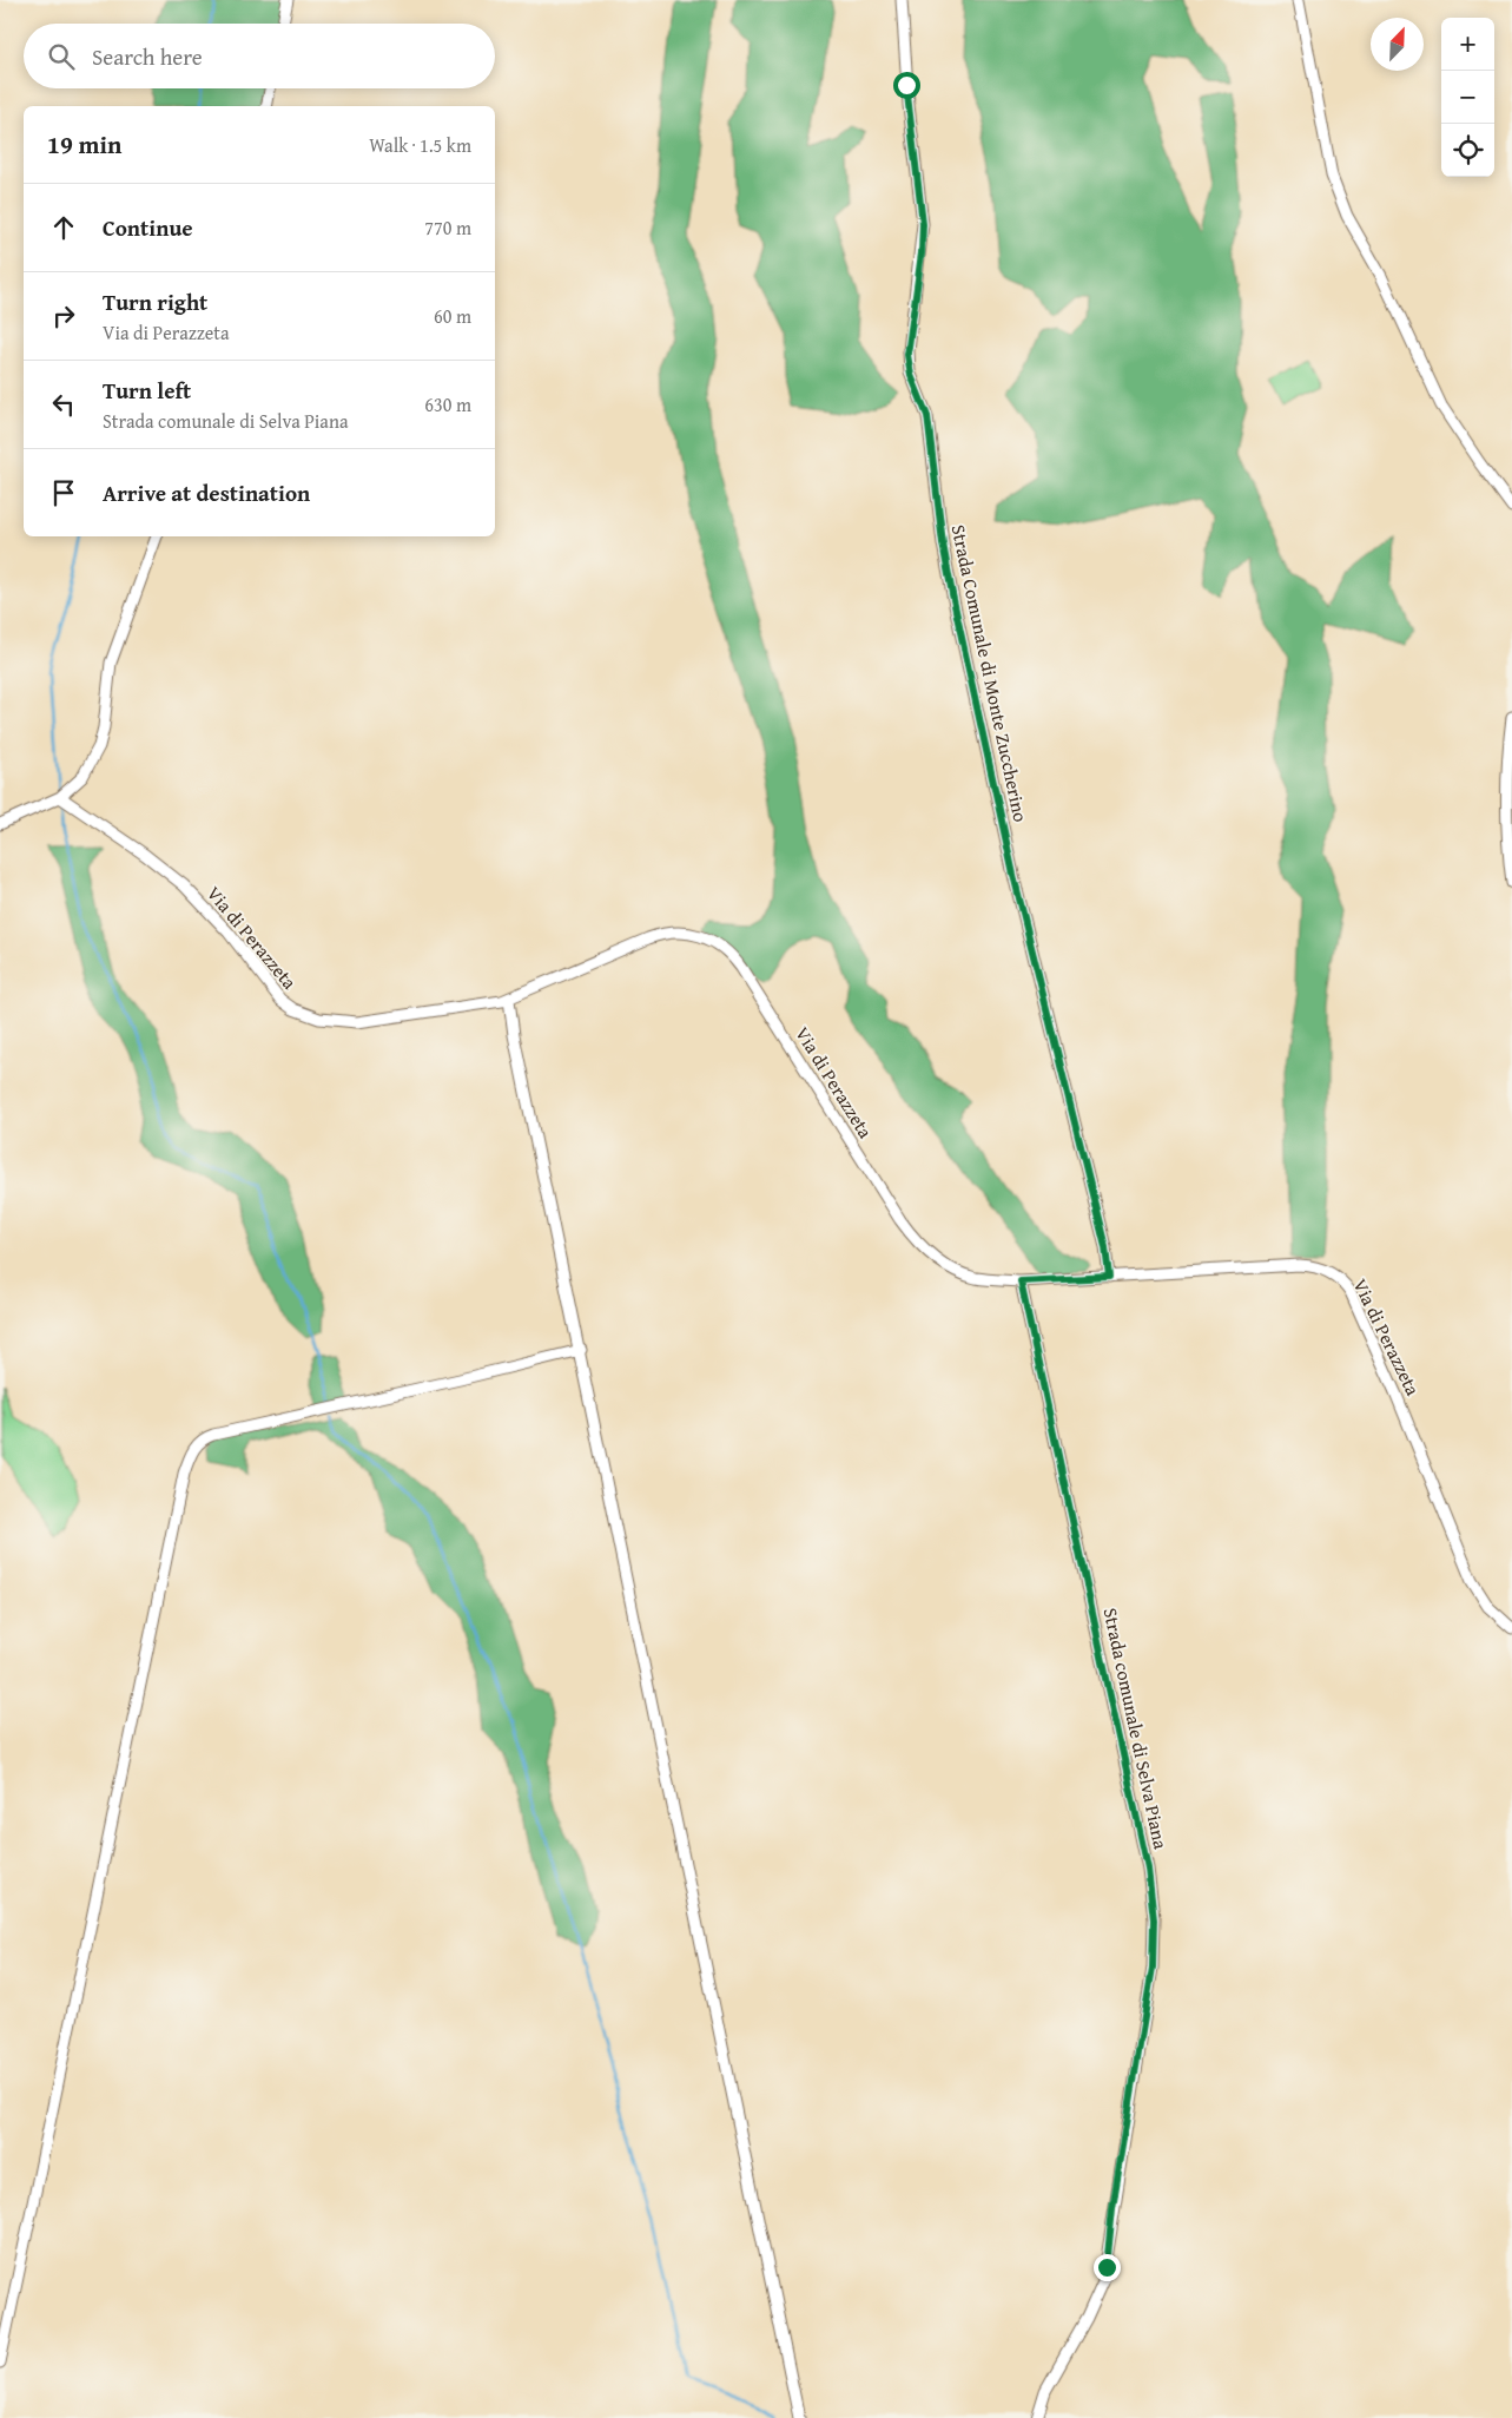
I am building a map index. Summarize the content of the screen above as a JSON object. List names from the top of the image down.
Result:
{
  "streets": {
    "street": ["Strada Comunale di Monte Zuccherino", "Via di Perazzeta", "Strada comunale di Selva Piana"]
  },
  "crossings": [
    ["Strada Comunale di Monte Zuccherino", "Via di Perazzeta"],
    ["Via di Perazzeta", "Strada comunale di Selva Piana"]
  ],
  "north": "top right",
  "page": {
    "map_buttons": ["+", "−"],
    "search": "Search here",
    "heading": ["19 min", "Walk · 1.5 km"],
    "list": [
      ["Continue", "770 m"],
      ["Turn right", "Via di Perazzeta", "60 m"],
      ["Turn left", "Strada comunale di Selva Piana", "630 m"],
      "Arrive at destination"
    ]
  }
}
